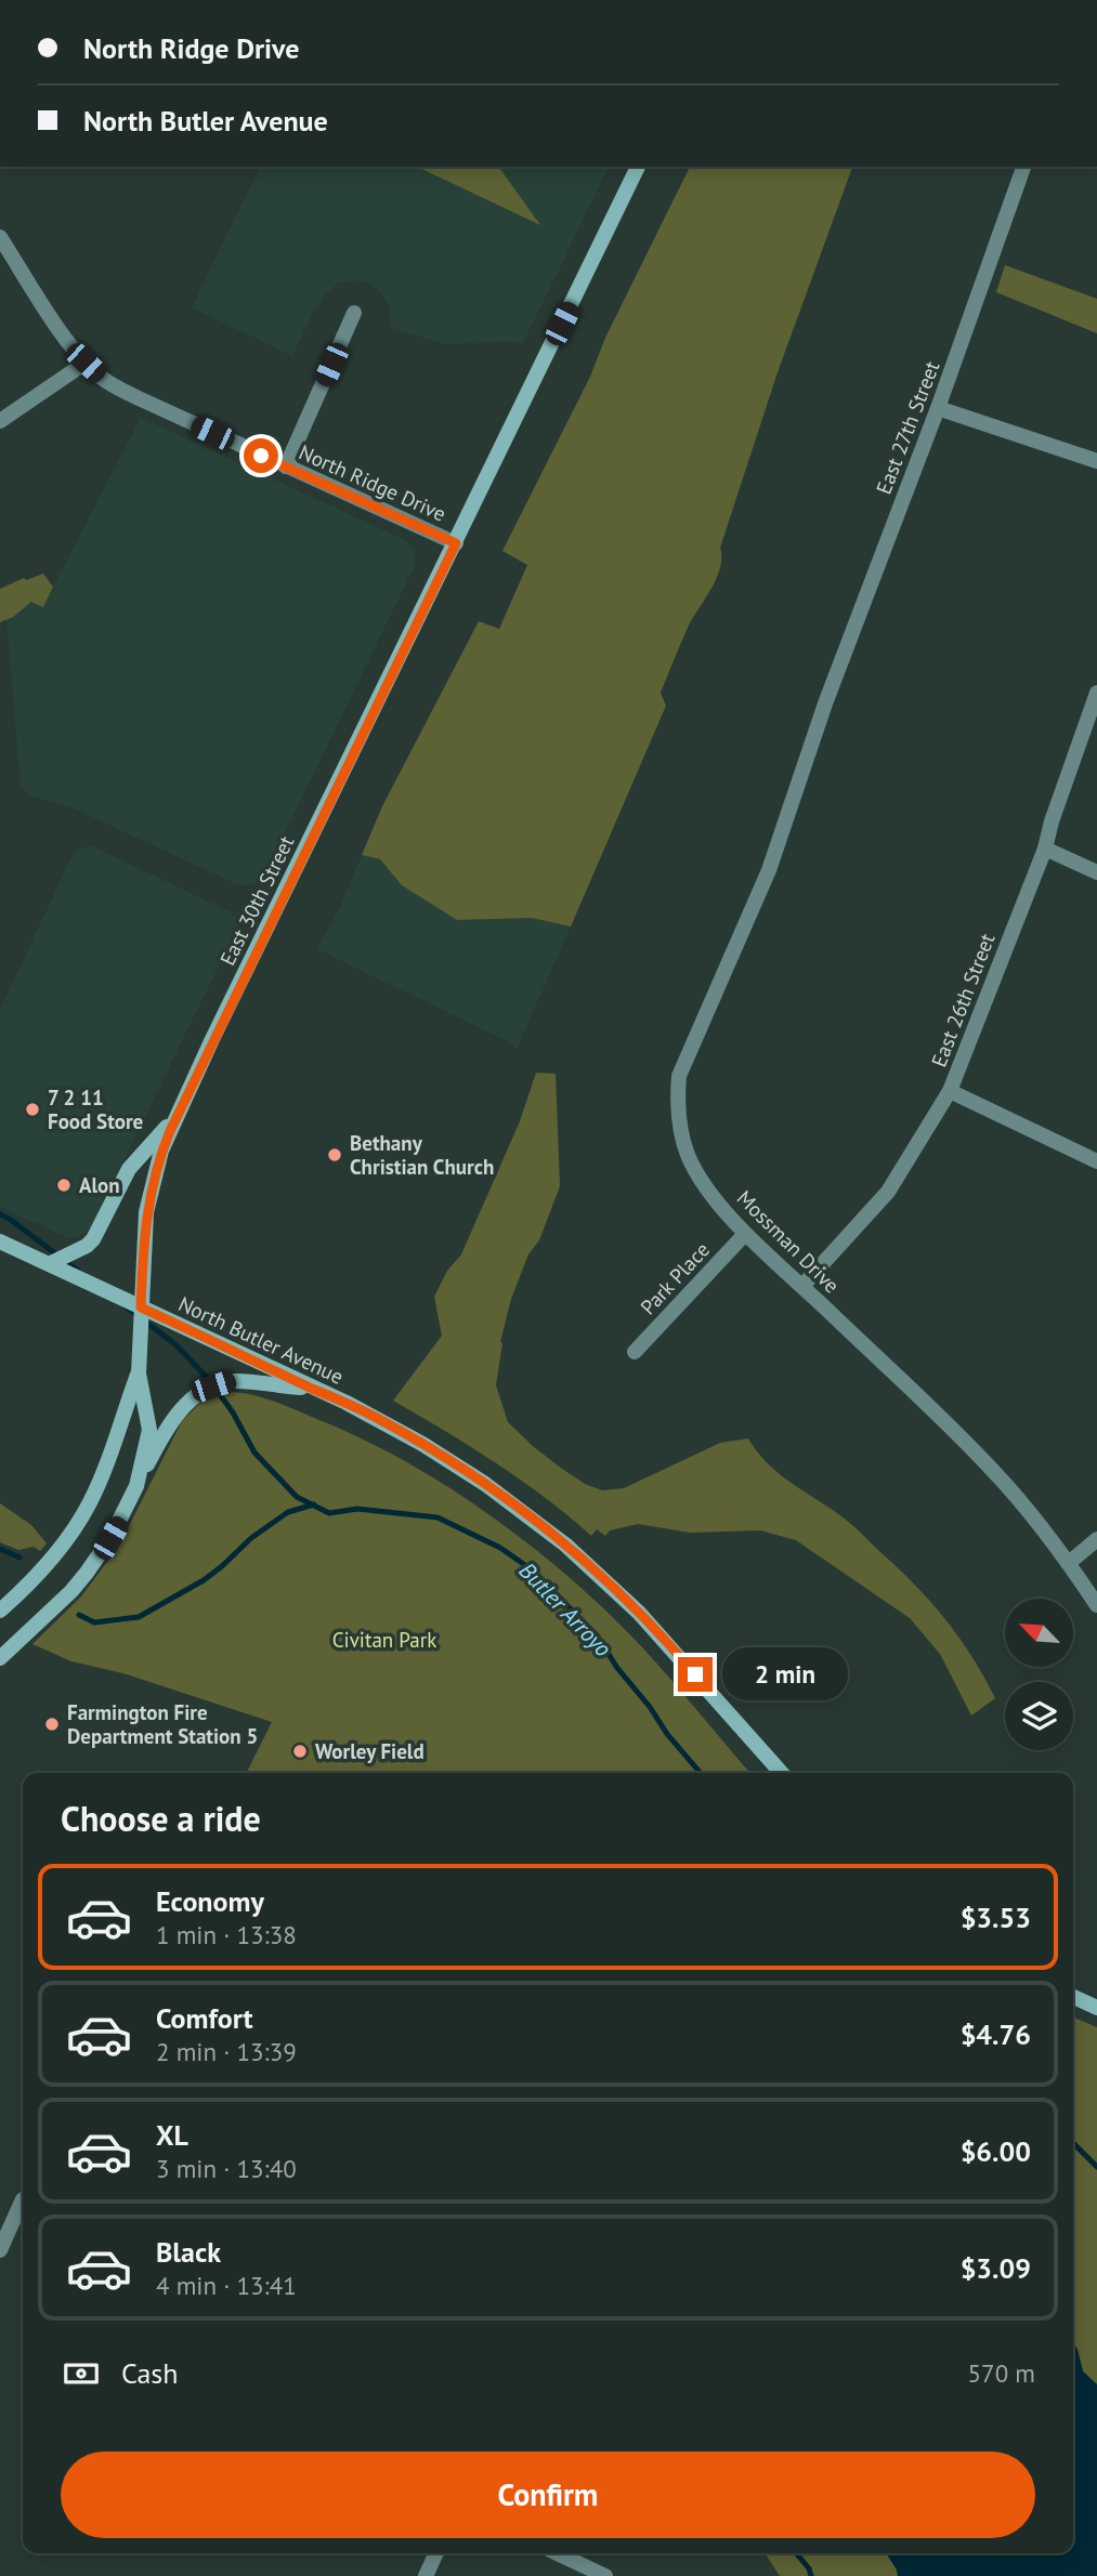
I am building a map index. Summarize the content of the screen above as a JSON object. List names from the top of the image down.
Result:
{
  "streets": {
    "main road": ["East 30th Street", "North Butler Avenue"],
    "street": [
      "East 27th Street",
      "North Ridge Drive",
      "East 26th Street",
      "Mossman Drive",
      "Park Place"
    ]
  },
  "crossings": [
    ["East 27th Street", "Mossman Drive"],
    ["North Ridge Drive", "East 30th Street"],
    ["East 30th Street", "North Butler Avenue"],
    ["East 26th Street", "Mossman Drive"],
    ["Mossman Drive", "Park Place"]
  ],
  "water": ["Butler Arroyo"],
  "parks": ["Civitan Park"],
  "places": [
    "7 2 11 Food Store",
    "Bethany Christian Church",
    "Alon",
    "Farmington Fire Department Station 5",
    "Worley Field"
  ],
  "north": "top left",
  "page": {
    "banner": ["North Ridge Drive", "North Butler Avenue"],
    "bubble": "2 min",
    "heading": "Choose a ride",
    "list": [
      {
        "name": "Economy",
        "note": "1 min · 13:38",
        "value": "$3.53"
      },
      {
        "name": "Comfort",
        "note": "2 min · 13:39",
        "value": "$4.76"
      },
      {
        "name": "XL",
        "note": "3 min · 13:40",
        "value": "$6.00"
      },
      {
        "name": "Black",
        "note": "4 min · 13:41",
        "value": "$3.09"
      }
    ],
    "pay": ["Cash", "570 m"],
    "buttons": "Confirm"
  }
}
